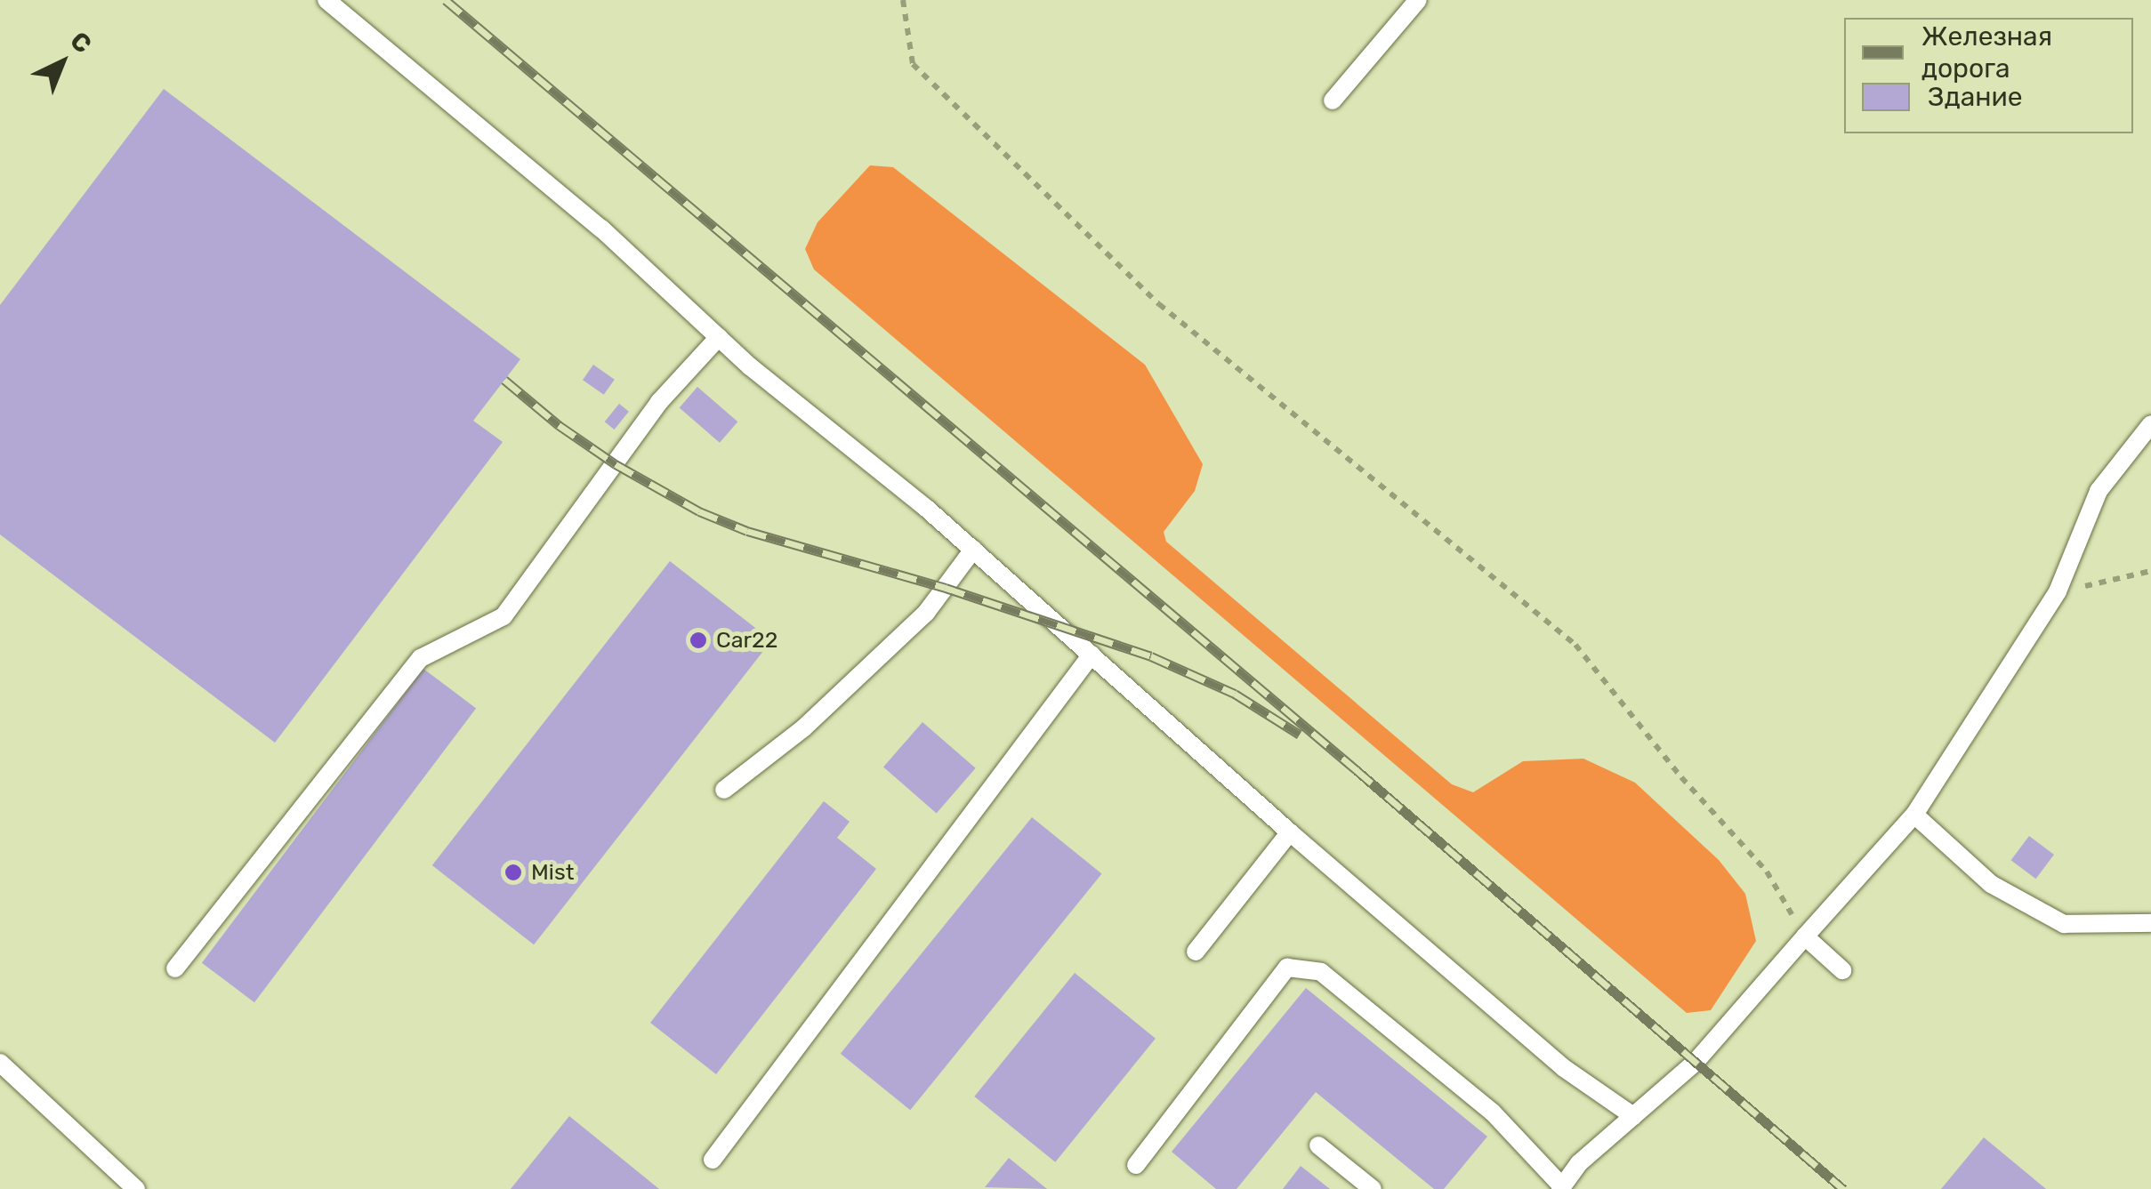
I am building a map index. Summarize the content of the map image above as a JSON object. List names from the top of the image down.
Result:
{
  "places": ["Car22", "Mist"],
  "legend": ["Железная дорога", "Здание"],
  "north": "top right"
}
